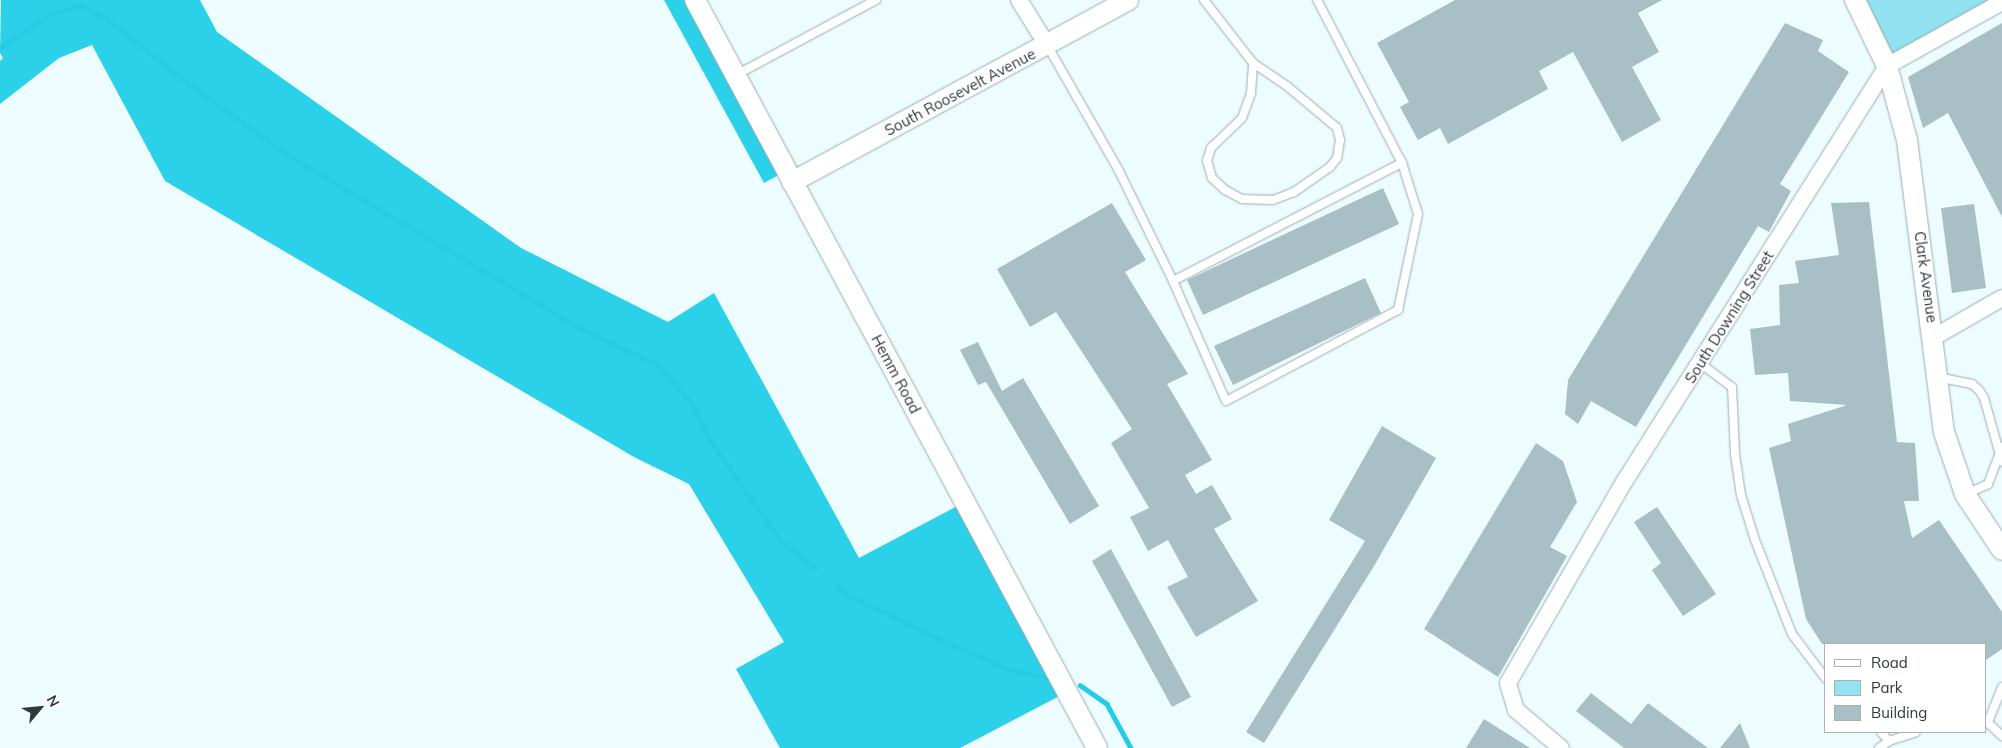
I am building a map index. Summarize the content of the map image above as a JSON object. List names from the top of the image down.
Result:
{
  "streets": {
    "street": [
      "South Roosevelt Avenue",
      "Clark Avenue",
      "South Downing Street",
      "Hemm Road"
    ]
  },
  "crossings": [
    ["South Roosevelt Avenue", "Hemm Road"],
    ["Clark Avenue", "South Downing Street"]
  ],
  "legend": ["Road", "Park", "Building"],
  "north": "top right"
}
